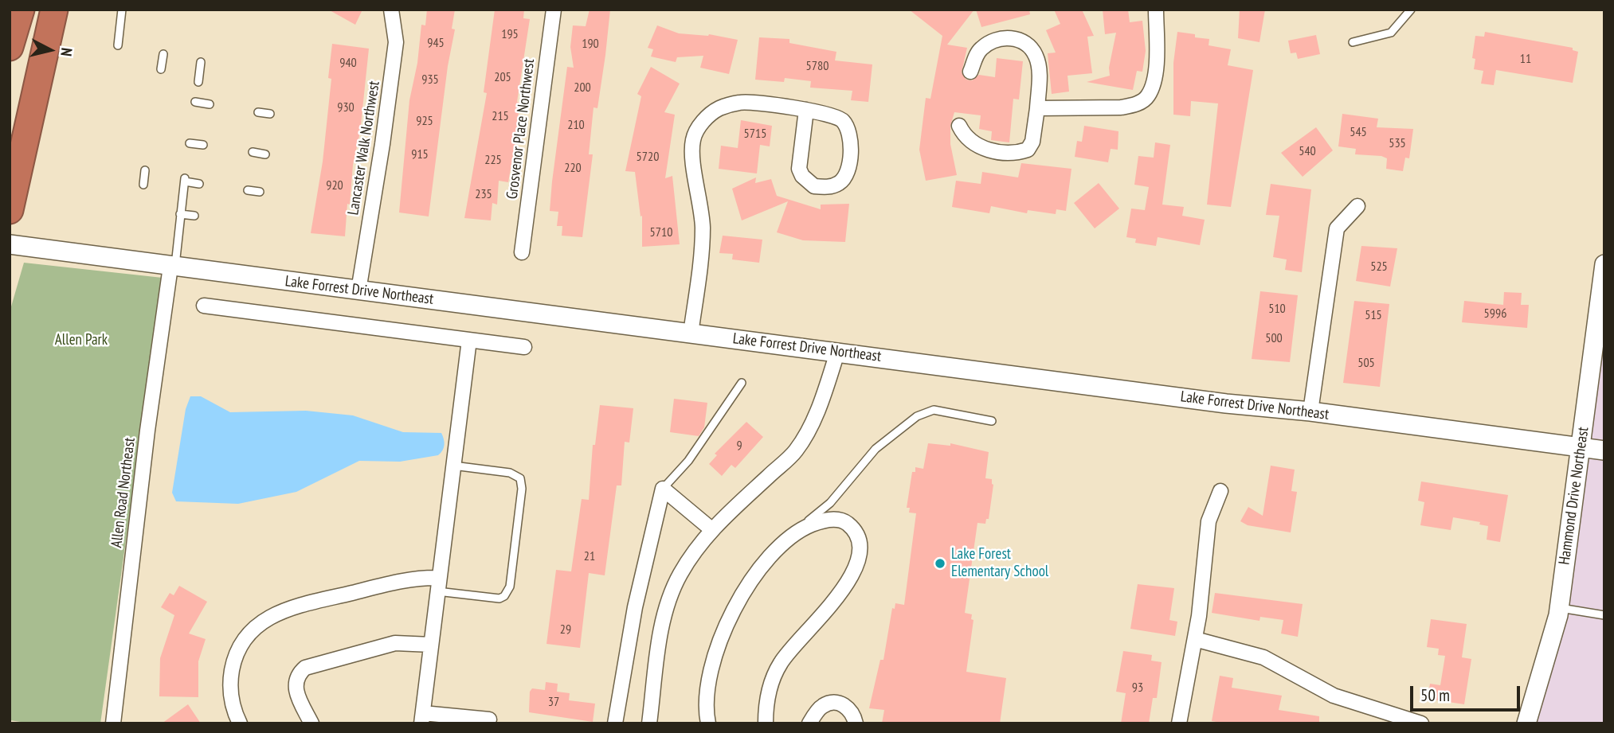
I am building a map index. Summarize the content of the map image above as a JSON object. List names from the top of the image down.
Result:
{
  "streets": {
    "street": [
      "Grosvenor Place Northwest",
      "Lancaster Walk Northwest",
      "Lake Forrest Drive Northeast",
      "Allen Road Northeast",
      "Hammond Drive Northeast"
    ]
  },
  "crossings": [
    ["Lancaster Walk Northwest", "Lake Forrest Drive Northeast"],
    ["Lake Forrest Drive Northeast", "Allen Road Northeast"],
    ["Lake Forrest Drive Northeast", "Hammond Drive Northeast"]
  ],
  "parks": ["Allen Park"],
  "places": ["Lake Forest Elementary School"],
  "house_numbers": [
    "195",
    "945",
    "190",
    "11",
    "940",
    "5780",
    "205",
    "935",
    "200",
    "930",
    "215",
    "925",
    "210",
    "545",
    "5715",
    "535",
    "540",
    "915",
    "5720",
    "225",
    "220",
    "920",
    "235",
    "5710",
    "525",
    "510",
    "5996",
    "515",
    "500",
    "505",
    "9",
    "21",
    "29",
    "93",
    "37"
  ],
  "scale_bar": "50 m",
  "north": "right"
}
